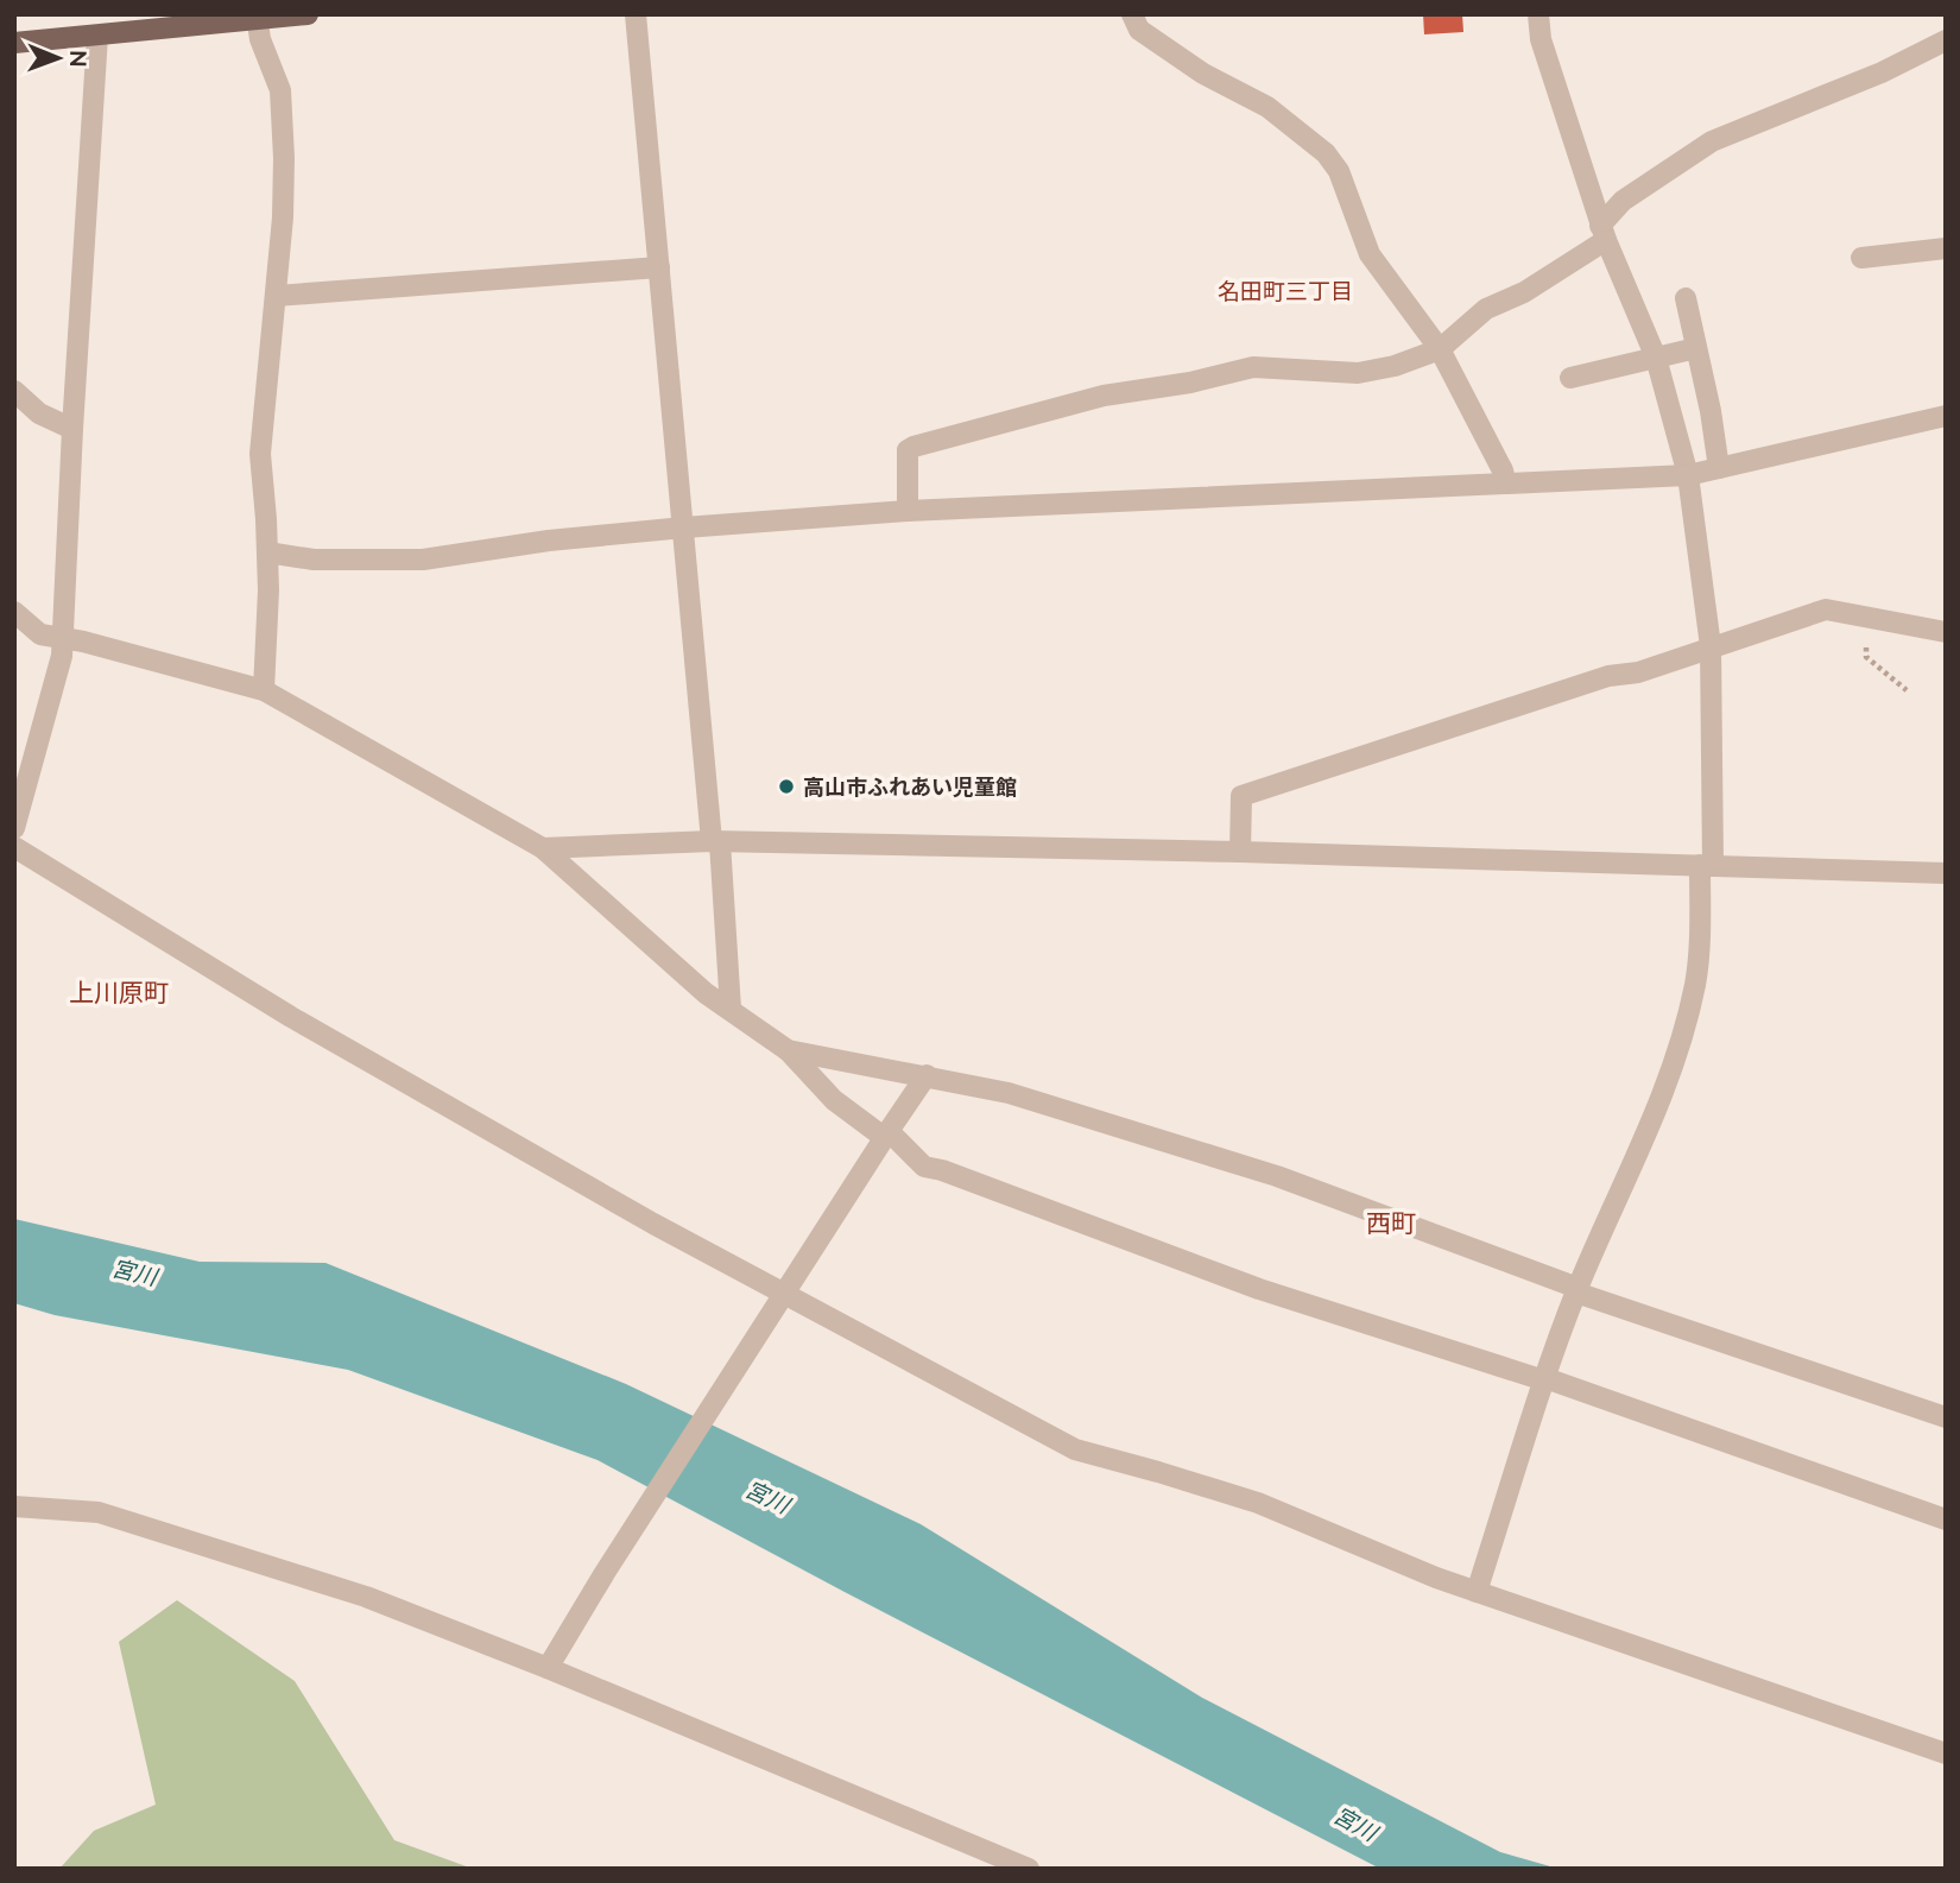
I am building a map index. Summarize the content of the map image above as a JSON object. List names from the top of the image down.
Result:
{
  "districts": ["名田町三丁目", "上川原町", "西町"],
  "water": ["宮川"],
  "places": ["高山市ふれあい児童館"],
  "north": "right"
}
